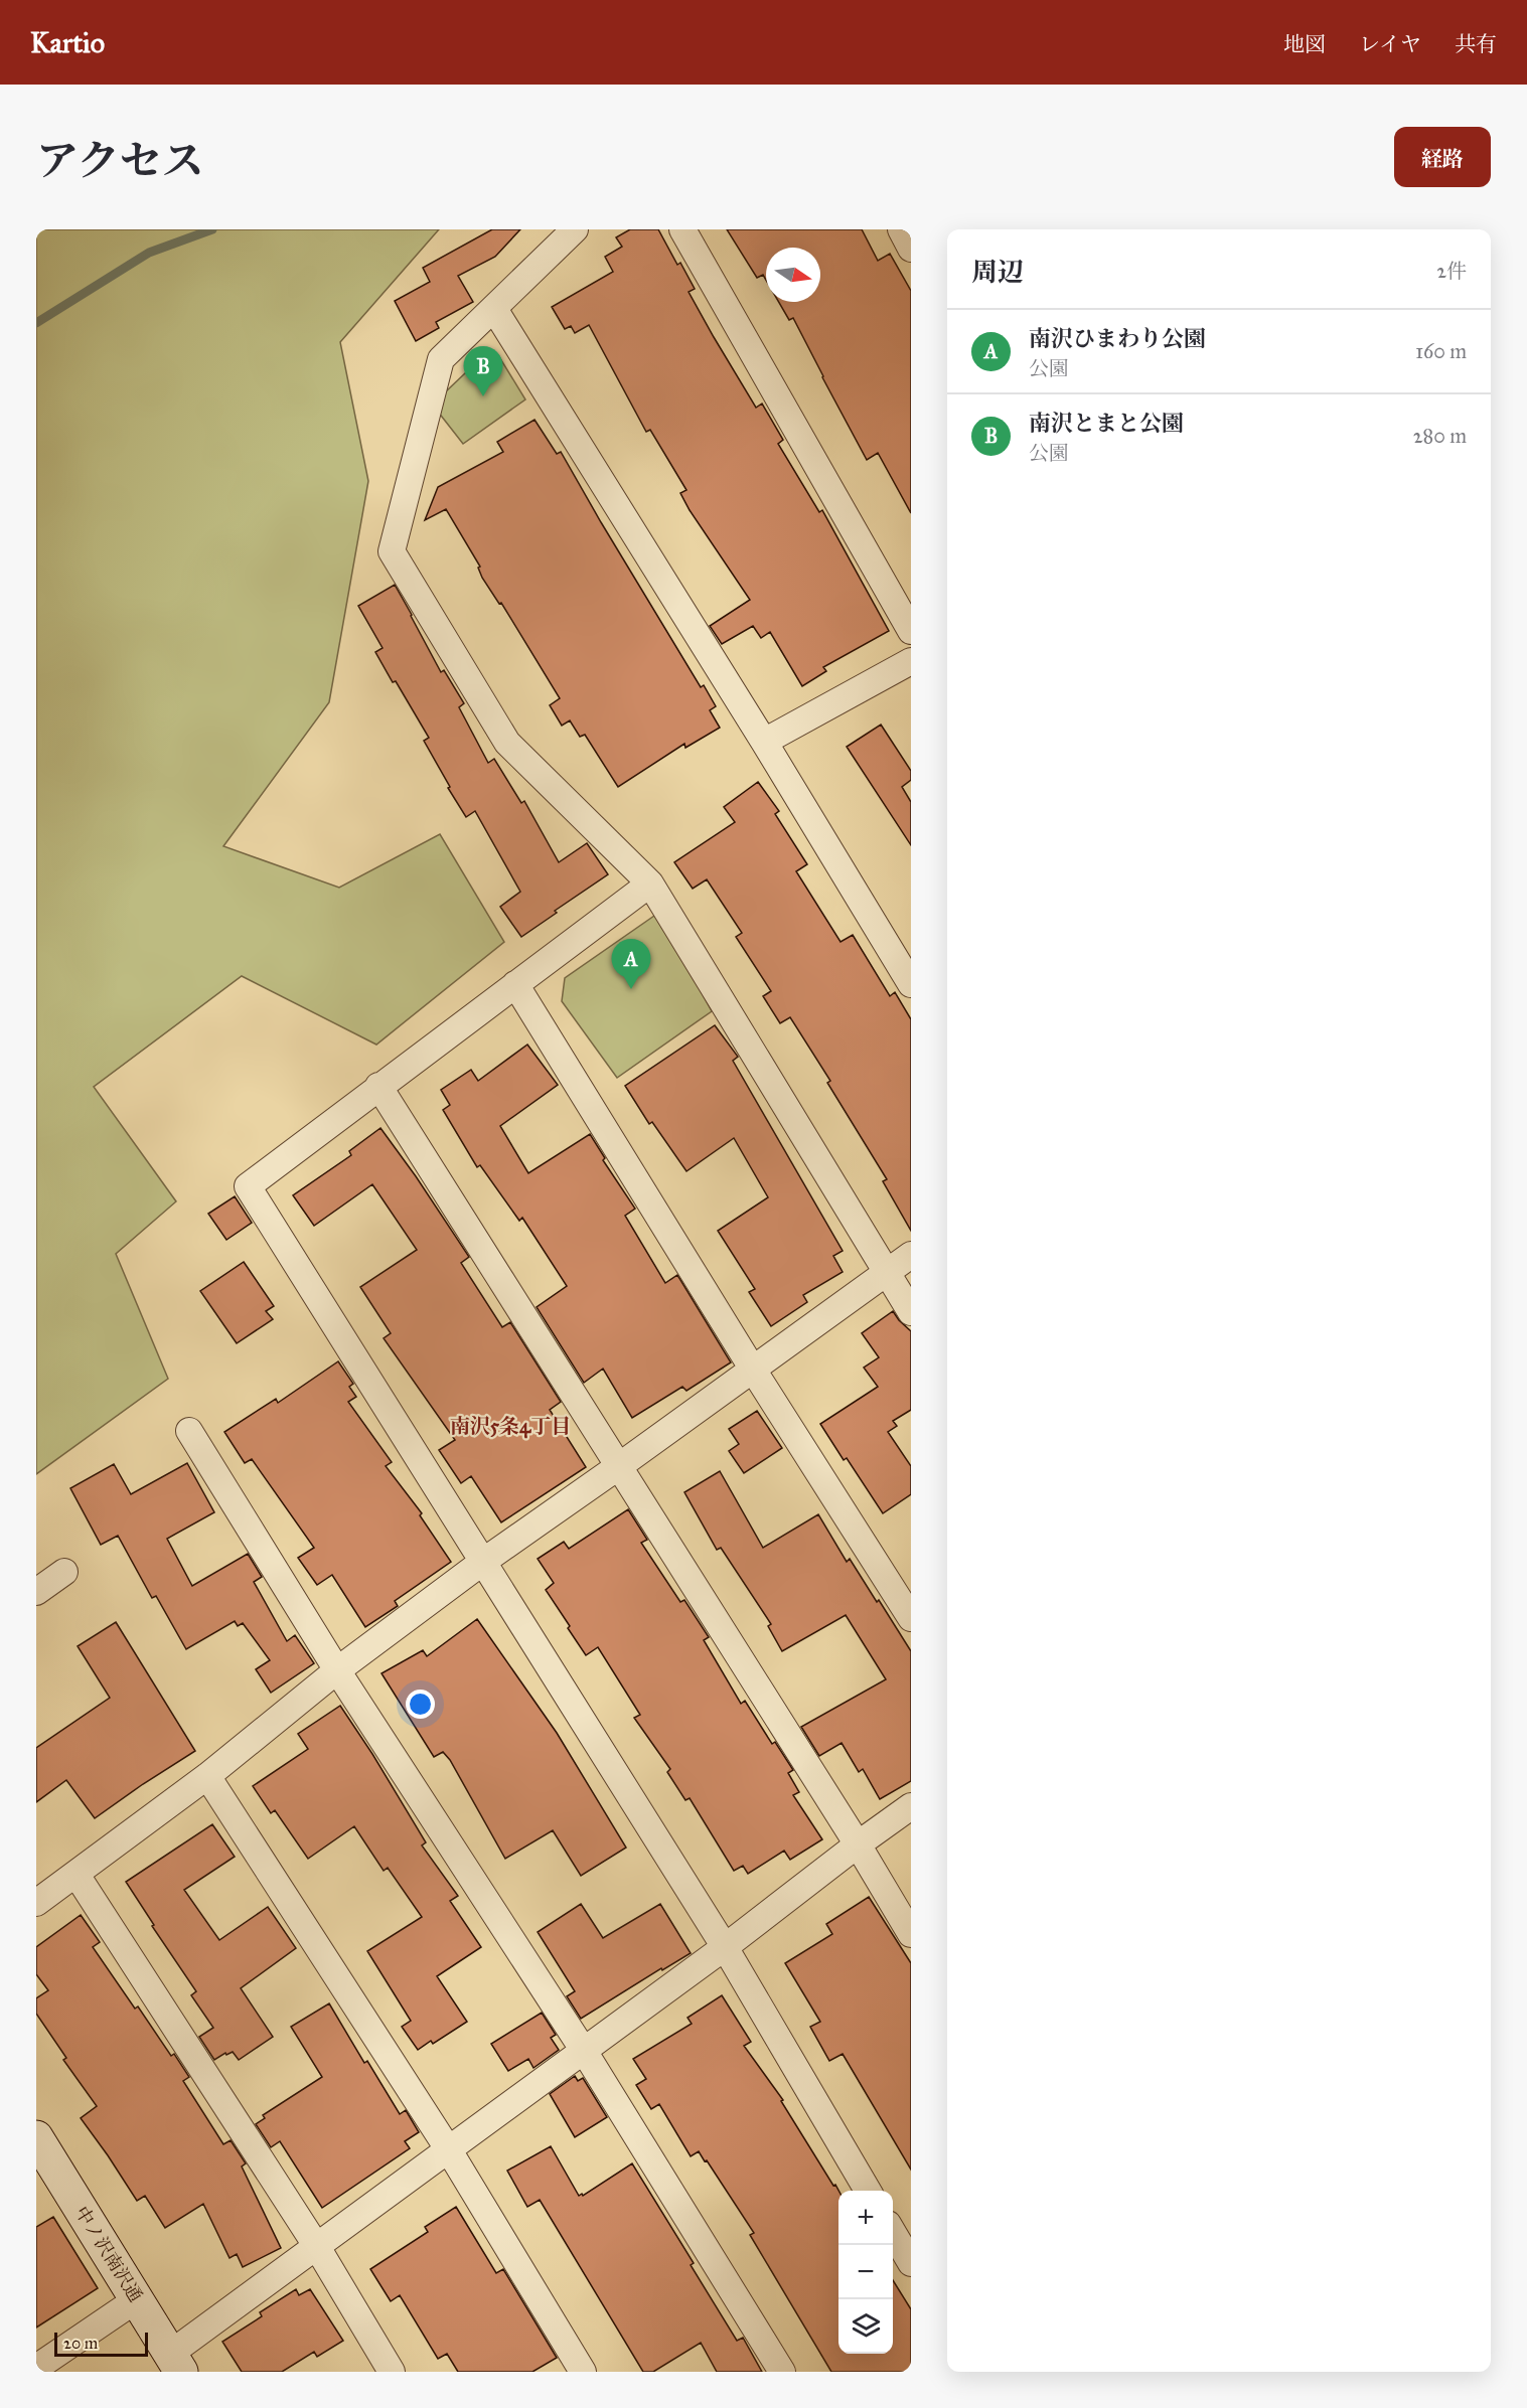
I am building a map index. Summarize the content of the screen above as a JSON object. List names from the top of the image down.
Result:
{
  "streets": {
    "street": ["中ノ沢南沢通"]
  },
  "districts": ["南沢5条4丁目"],
  "scale_bar": "20 m",
  "north": "right",
  "page": {
    "header": "Kartio",
    "nav": ["地図", "レイヤ", "共有"],
    "title": "アクセス",
    "buttons": "経路",
    "heading": ["周辺", "2件"],
    "list": [
      {
        "mark": "A",
        "name": "南沢ひまわり公園",
        "note": "公園",
        "value": "160 m"
      },
      {
        "mark": "B",
        "name": "南沢とまと公園",
        "note": "公園",
        "value": "280 m"
      }
    ],
    "pins": ["B", "A"],
    "map_buttons": ["+", "−"],
    "scale": "20 m"
  }
}
